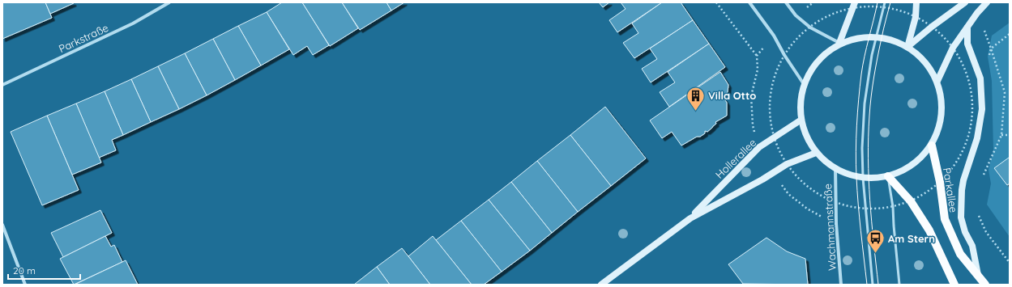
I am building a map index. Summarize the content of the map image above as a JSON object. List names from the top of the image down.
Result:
{
  "streets": {
    "main road": ["Hollerallee", "Parkallee"],
    "street": ["Parkstraße", "Wachmannstraße"]
  },
  "places": {
    "building": ["Villa Otto"],
    "bus stop": ["Am Stern"]
  },
  "scale_bar": "20 m"
}
